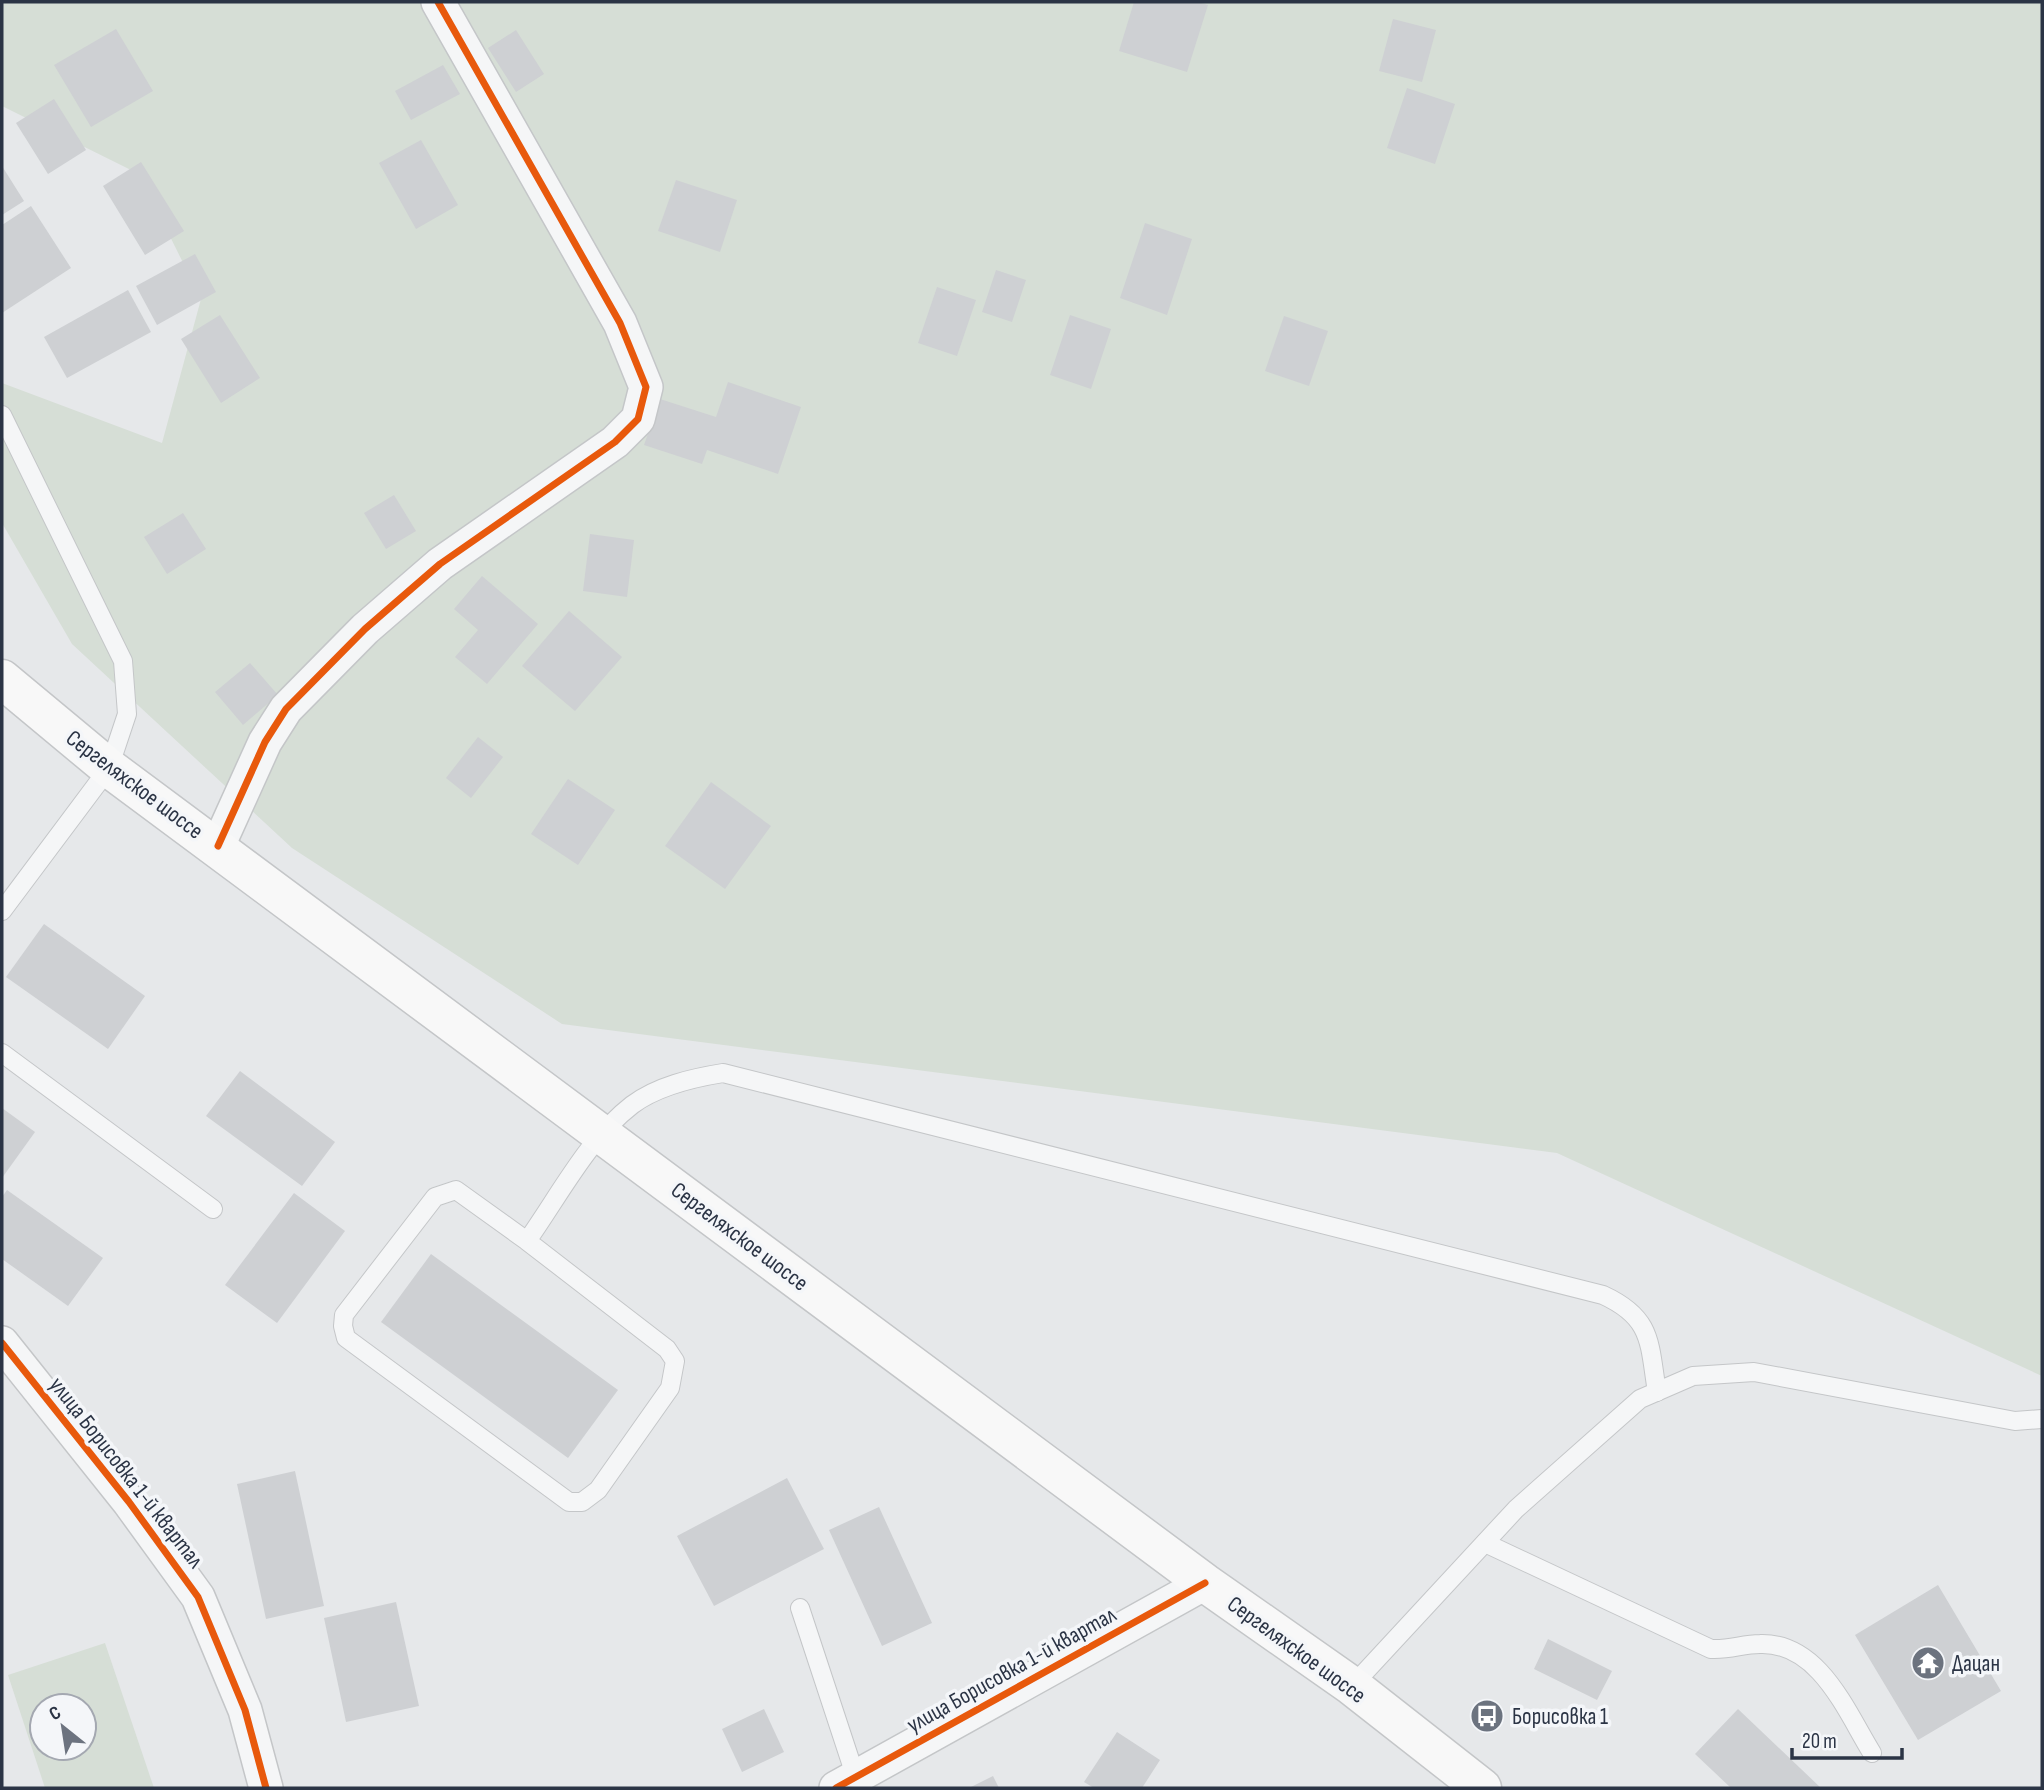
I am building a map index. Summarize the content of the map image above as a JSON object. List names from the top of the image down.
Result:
{
  "streets": {
    "main road": ["Сергеляхское шоссе"],
    "street": ["улица Борисовка 1-й квартал"]
  },
  "crossings": [
    ["Сергеляхское шоссе", "улица Борисовка 1-й квартал"]
  ],
  "places": {
    "temple": ["Дацан"],
    "bus stop": ["Борисовка 1"]
  },
  "scale_bar": "20 m",
  "north": "top left"
}
